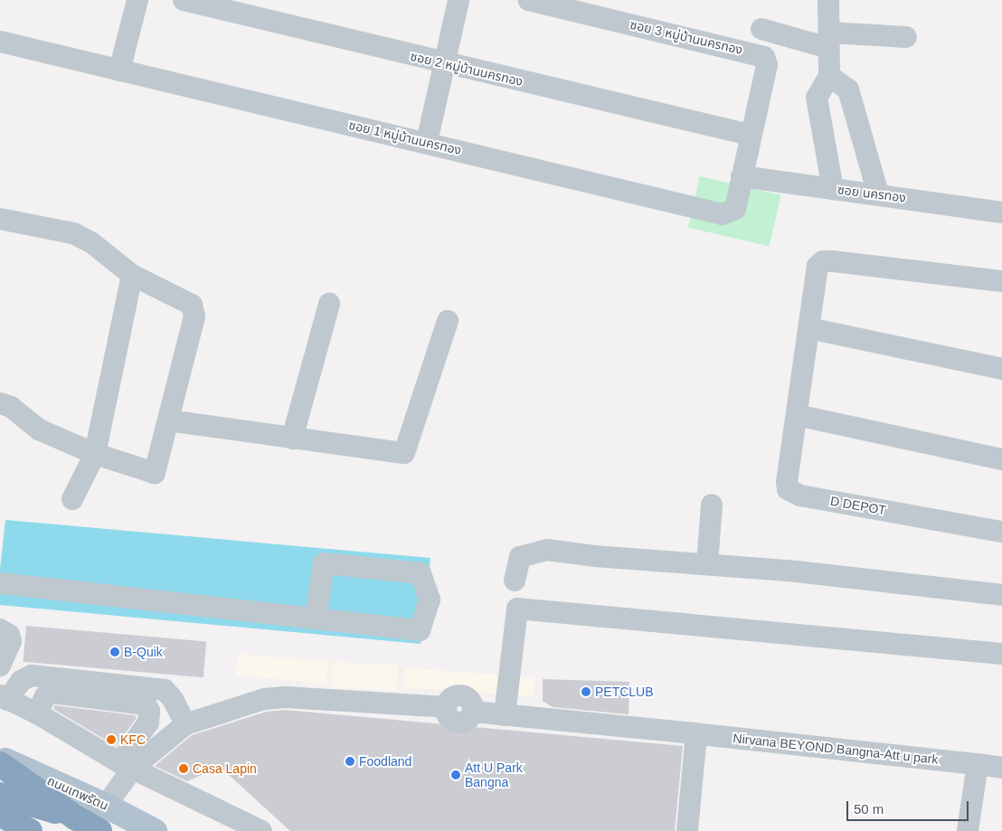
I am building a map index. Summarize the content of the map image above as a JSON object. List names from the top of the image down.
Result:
{
  "streets": {
    "main road": ["ถนนเทพรัตน"],
    "street": [
      "ซอย 3 หมู่บ้านนครทอง",
      "ซอย 2 หมู่บ้านนครทอง",
      "ซอย 1 หมู่บ้านนครทอง",
      "ซอย นครทอง",
      "D DEPOT",
      "Nirvana BEYOND Bangna-Att u park"
    ]
  },
  "crossings": [
    ["ซอย 3 หมู่บ้านนครทอง", "ซอย 2 หมู่บ้านนครทอง"],
    ["ซอย 3 หมู่บ้านนครทอง", "ซอย 1 หมู่บ้านนครทอง"],
    ["ซอย 2 หมู่บ้านนครทอง", "ซอย 1 หมู่บ้านนครทอง"],
    ["ซอย 1 หมู่บ้านนครทอง", "ซอย นครทอง"]
  ],
  "places": [
    "B-Quik",
    "PETCLUB",
    "KFC",
    "Foodland",
    "Casa Lapin",
    "Att U Park Bangna"
  ],
  "scale_bar": "50 m"
}
